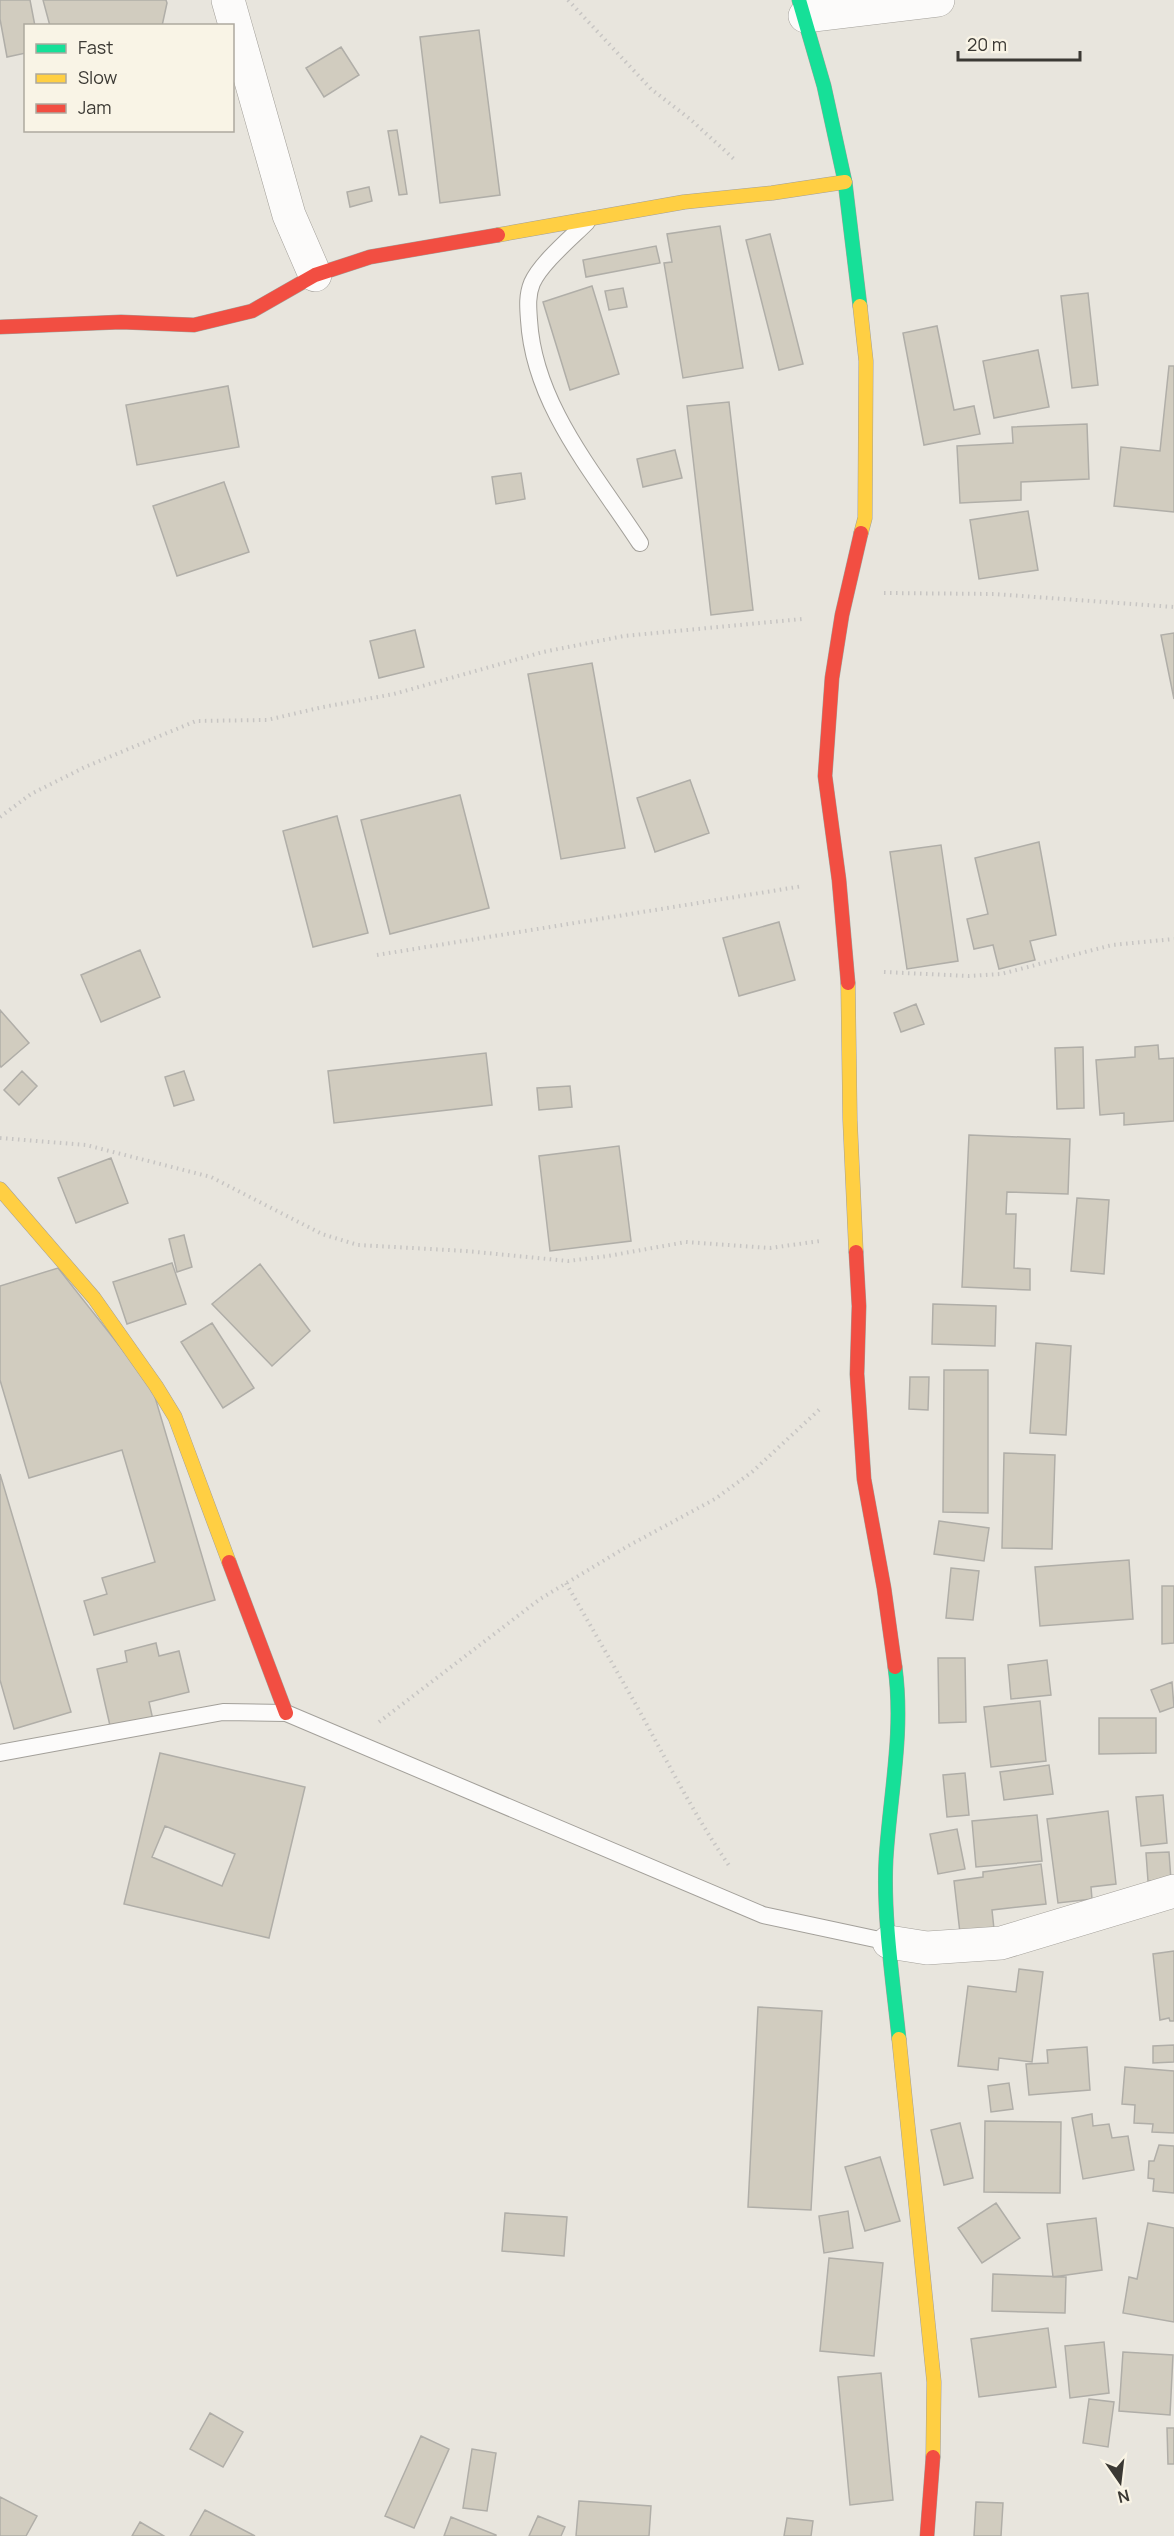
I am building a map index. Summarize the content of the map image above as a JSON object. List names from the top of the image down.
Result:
{
  "legend": ["Fast", "Slow", "Jam"],
  "scale_bar": "20 m",
  "north": "bottom"
}
